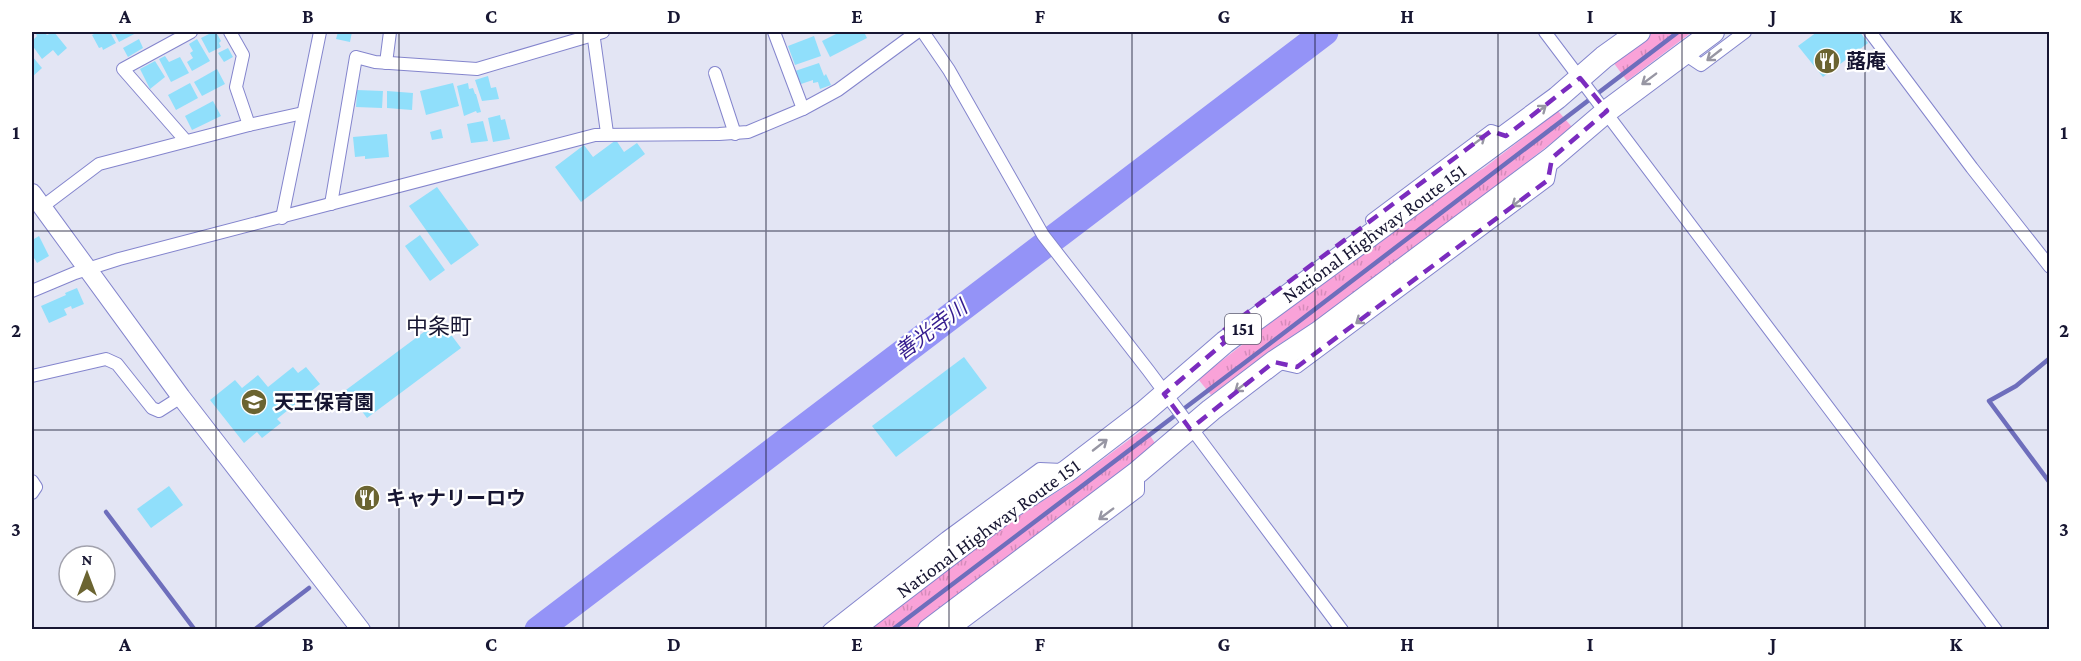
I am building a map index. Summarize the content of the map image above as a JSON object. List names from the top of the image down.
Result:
{
  "streets": {
    "highway": ["National Highway Route 151", "151"]
  },
  "districts": ["中条町"],
  "water": ["善光寺川"],
  "places": {
    "restaurant": ["蕗庵", "キャナリーロウ"],
    "school or university": ["天王保育園"]
  },
  "north": "top",
  "grid": {
    "columns": [
      "A",
      "B",
      "C",
      "D",
      "E",
      "F",
      "G",
      "H",
      "I",
      "J",
      "K"
    ],
    "rows": ["1", "2", "3"]
  }
}
